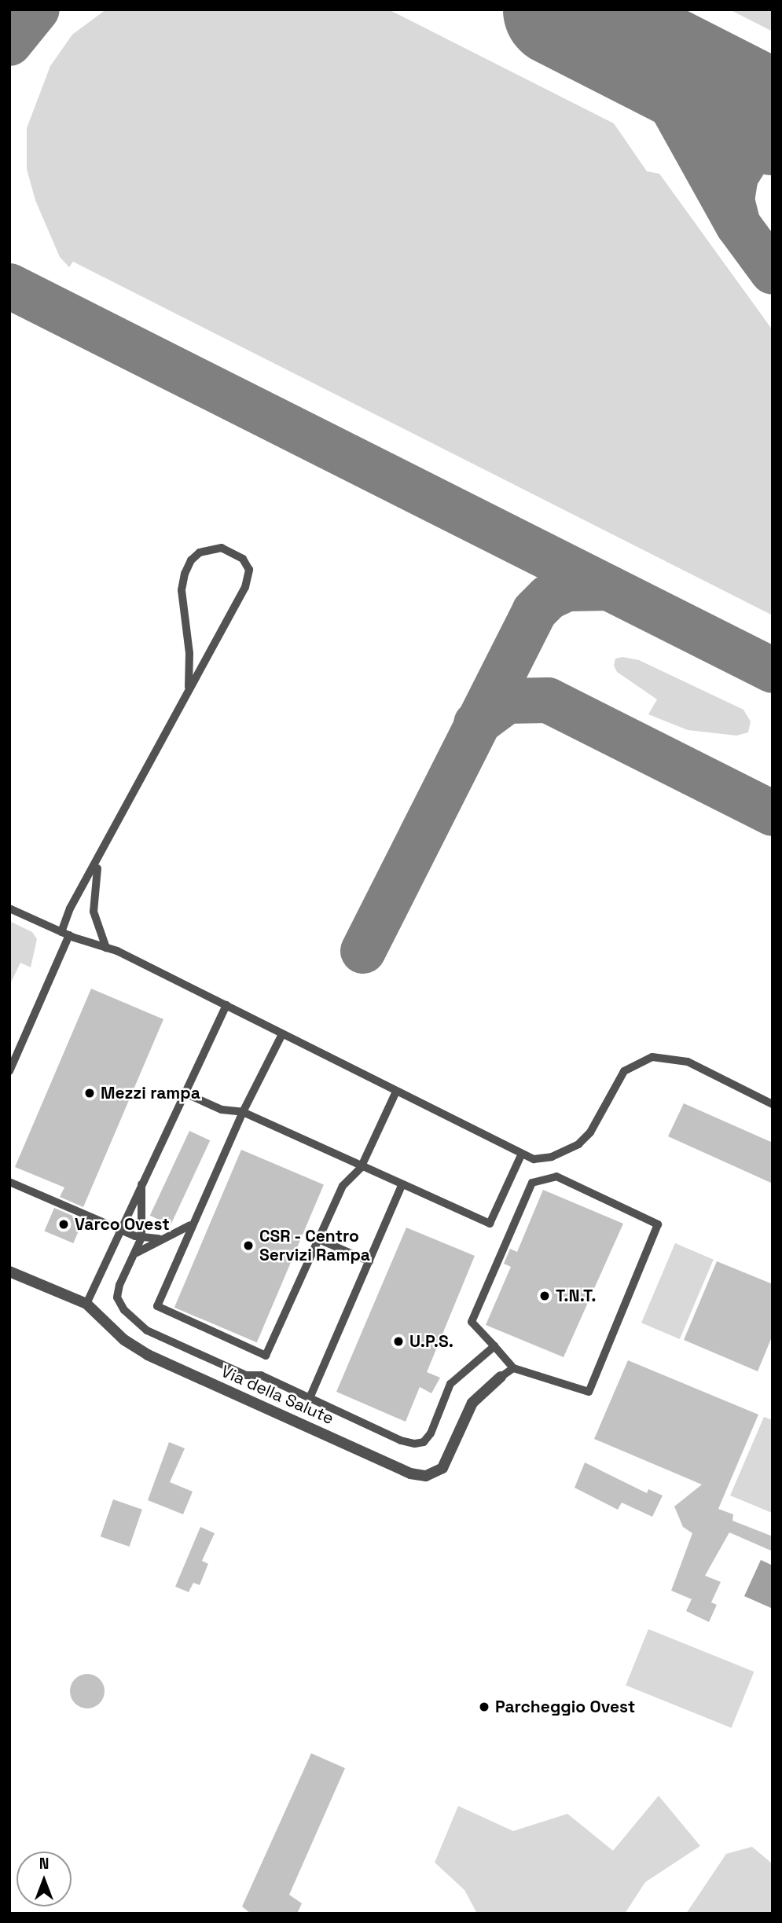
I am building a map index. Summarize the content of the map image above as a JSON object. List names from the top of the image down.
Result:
{
  "streets": {
    "street": ["Via della Salute"]
  },
  "places": [
    "Mezzi rampa",
    "Varco Ovest",
    "CSR - Centro Servizi Rampa",
    "T.N.T.",
    "U.P.S.",
    "Parcheggio Ovest"
  ],
  "north": "top"
}
